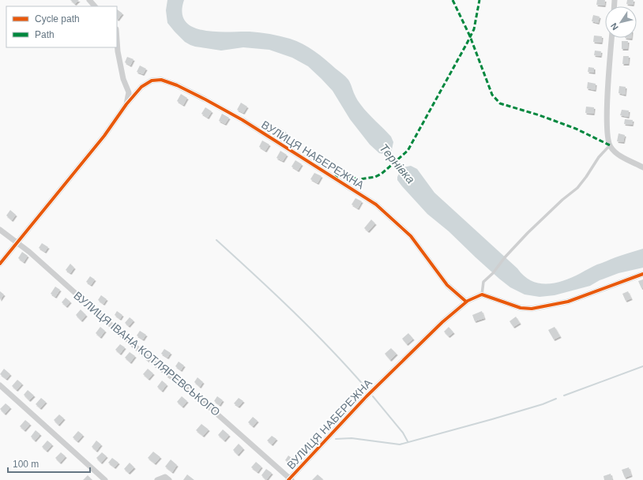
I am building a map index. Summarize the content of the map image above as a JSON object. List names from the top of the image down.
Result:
{
  "streets": {
    "street": ["ВУЛИЦЯ НАБЕРЕЖНА", "ВУЛИЦЯ ІВАНА КОТЛЯРЕВСЬКОГО"]
  },
  "crossings": [
    ["ВУЛИЦЯ НАБЕРЕЖНА", "ВУЛИЦЯ ІВАНА КОТЛЯРЕВСЬКОГО"]
  ],
  "water": ["Тернівка"],
  "legend": ["Cycle path", "Path"],
  "scale_bar": "100 m",
  "north": "bottom left"
}
